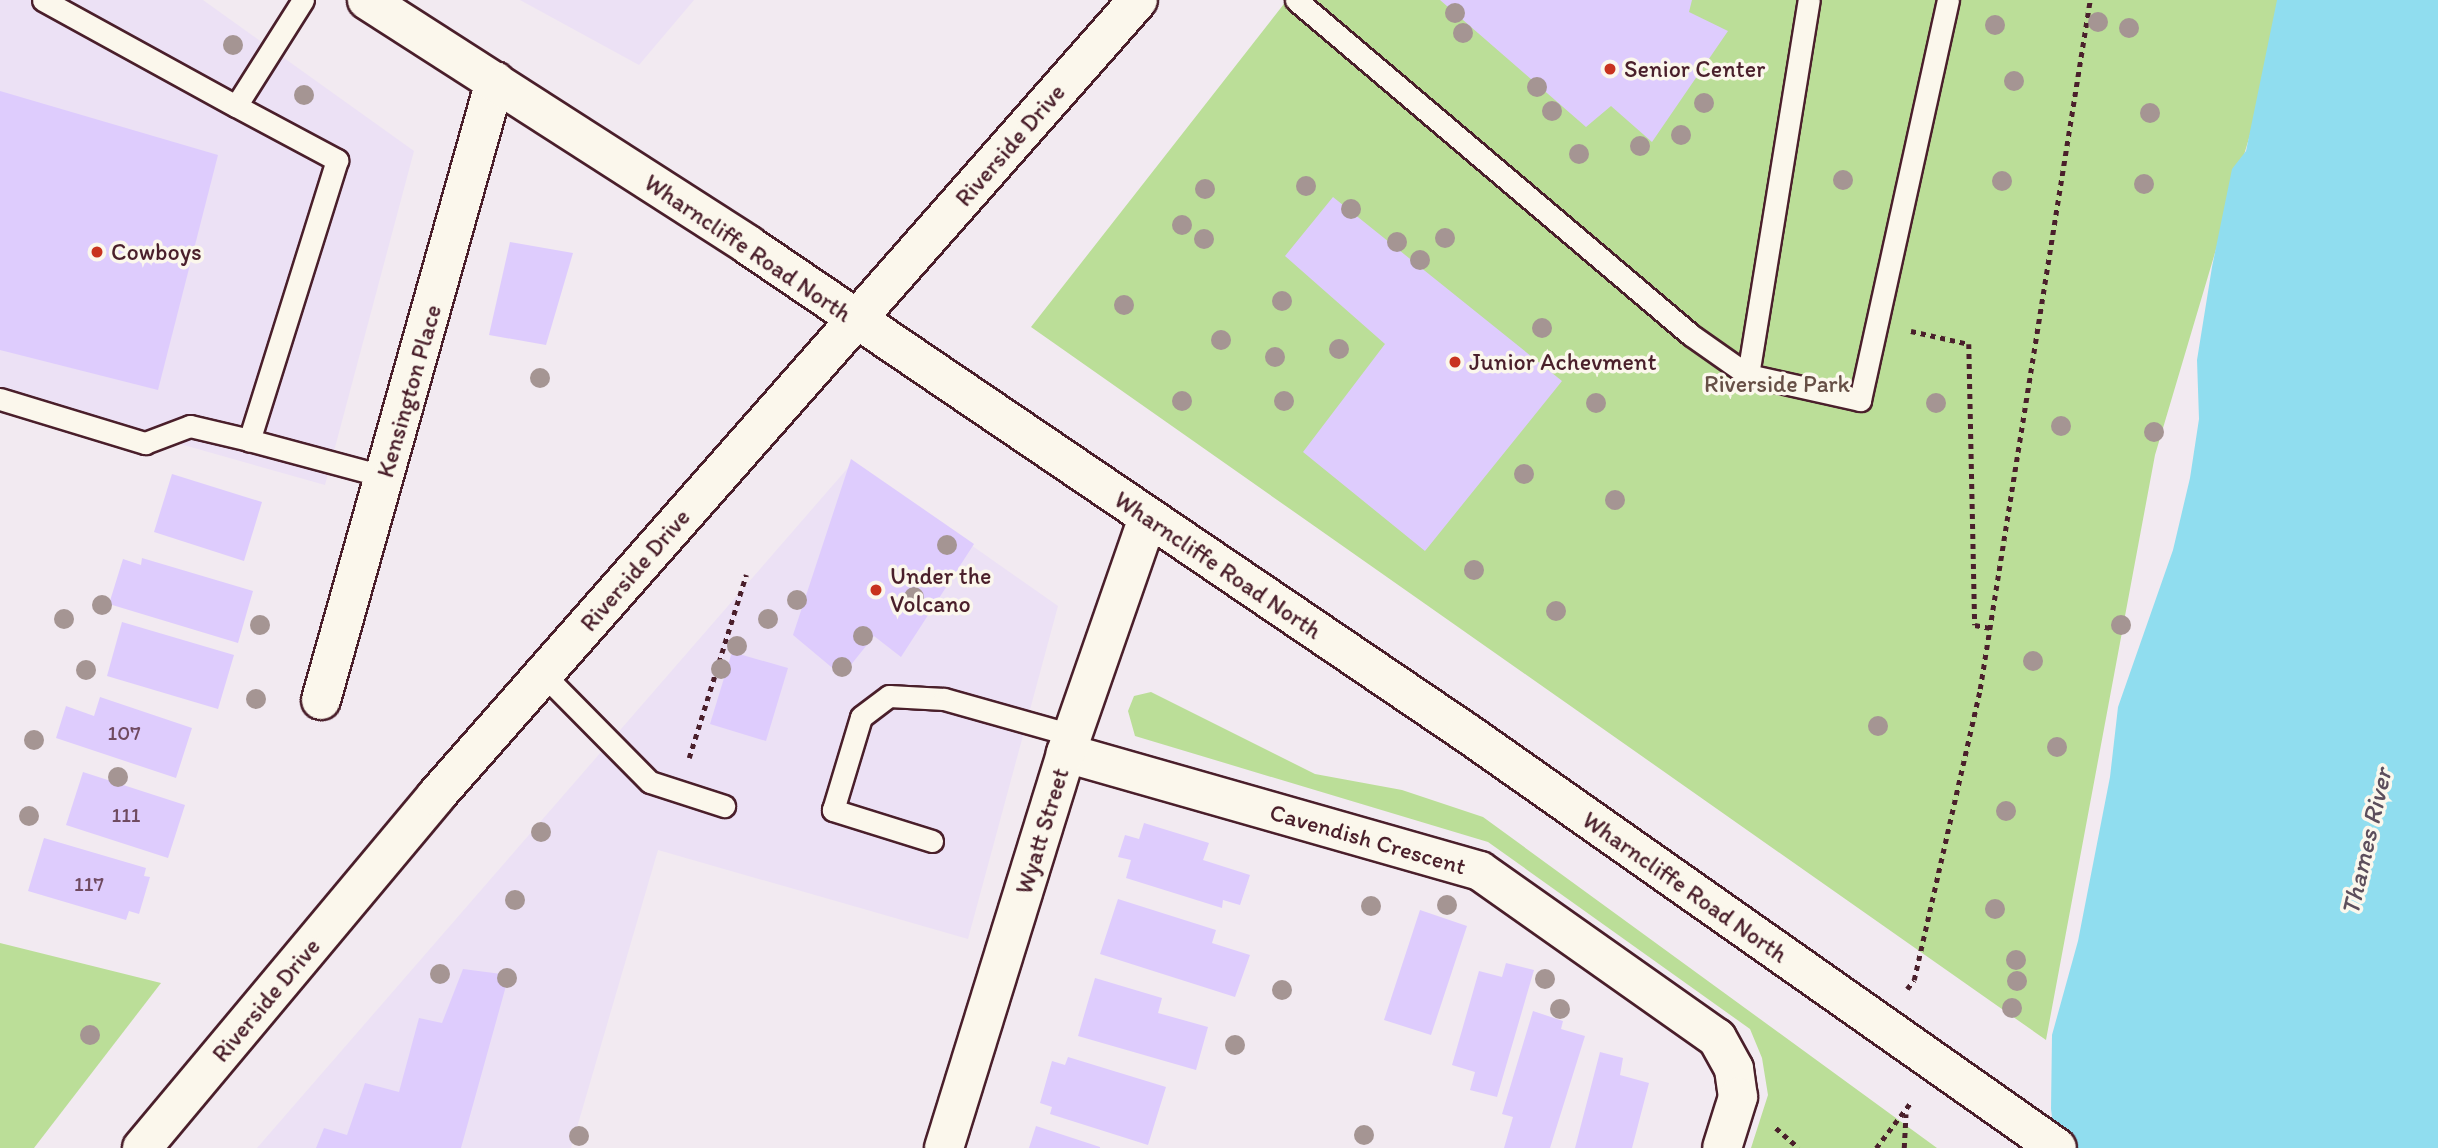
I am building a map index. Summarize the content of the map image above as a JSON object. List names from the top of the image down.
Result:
{
  "streets": {
    "main road": [
      "Riverside Drive",
      "Wharncliffe Road North",
      "Kensington Place",
      "Wyatt Street",
      "Cavendish Crescent"
    ]
  },
  "crossings": [
    ["Riverside Drive", "Wharncliffe Road North"],
    ["Wharncliffe Road North", "Kensington Place"],
    ["Wharncliffe Road North", "Wyatt Street"],
    ["Wyatt Street", "Cavendish Crescent"]
  ],
  "water": ["Thames River"],
  "parks": ["Riverside Park"],
  "places": [
    "Senior Center",
    "Cowboys",
    "Junior Achevment",
    "Under the Volcano"
  ],
  "house_numbers": ["107", "111", "117"]
}
